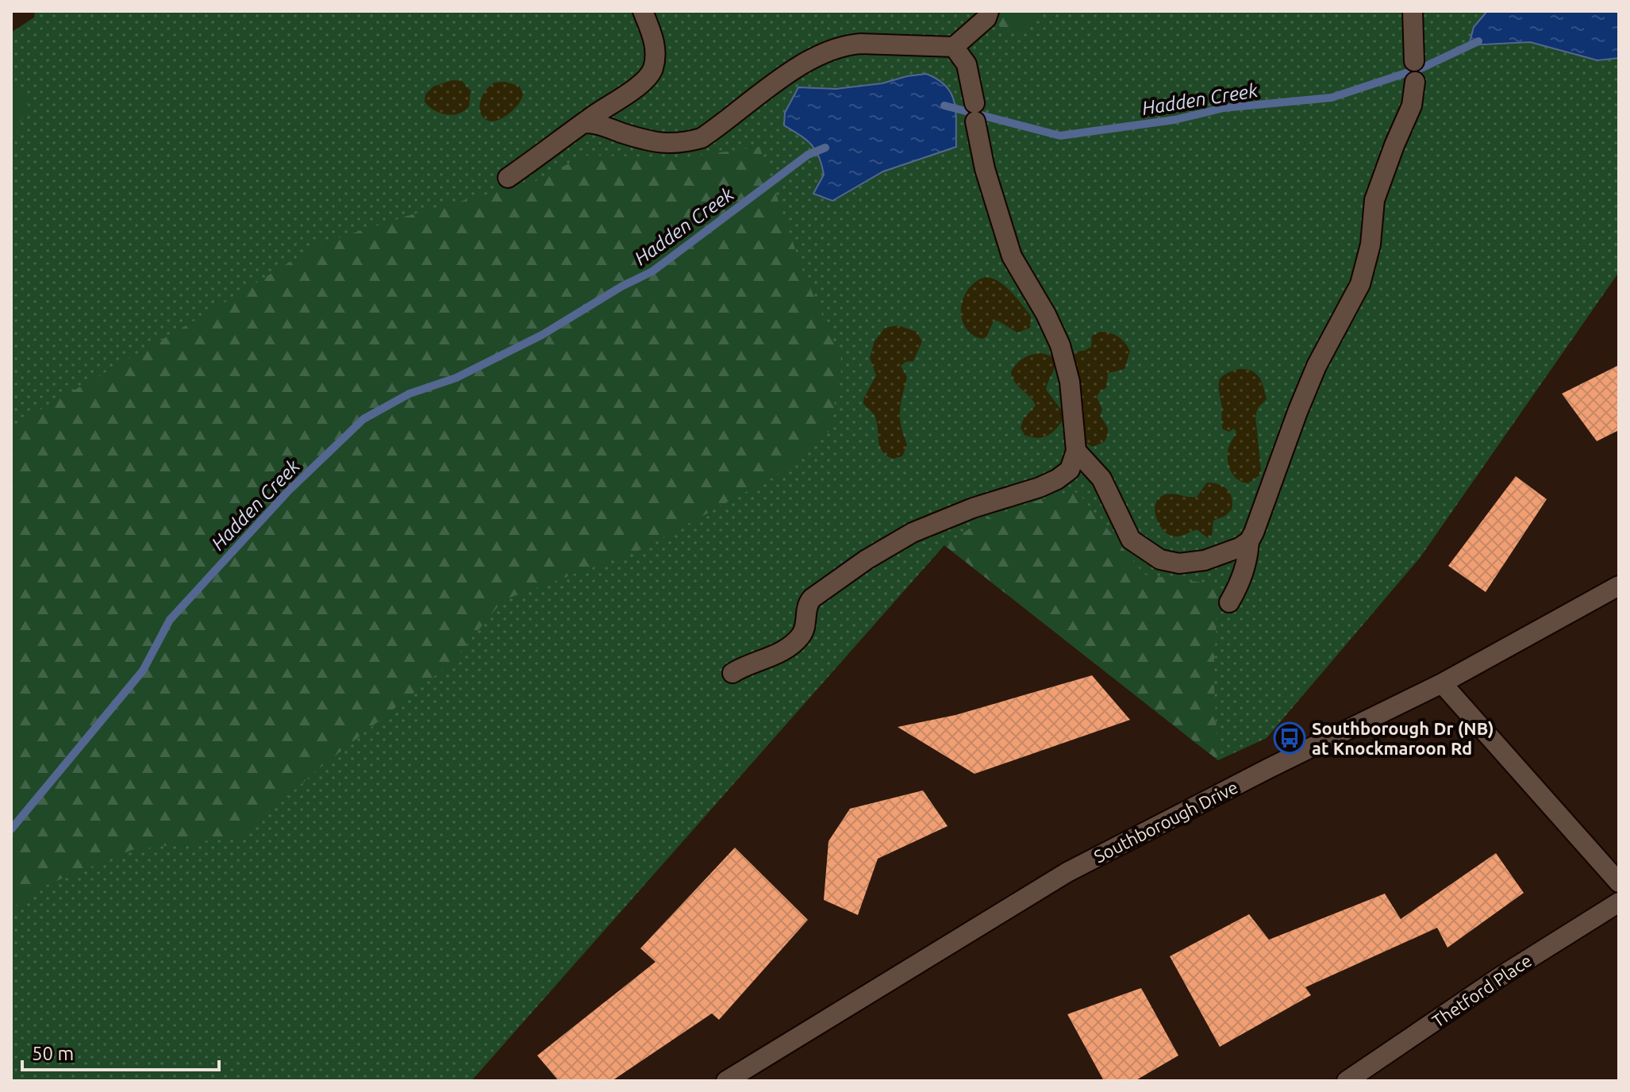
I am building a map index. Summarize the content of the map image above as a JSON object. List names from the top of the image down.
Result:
{
  "streets": {
    "street": ["Southborough Drive", "Thetford Place"]
  },
  "water": ["Hadden Creek"],
  "places": {
    "bus stop": ["Southborough Dr (NB) at Knockmaroon Rd"]
  },
  "scale_bar": "50 m"
}
